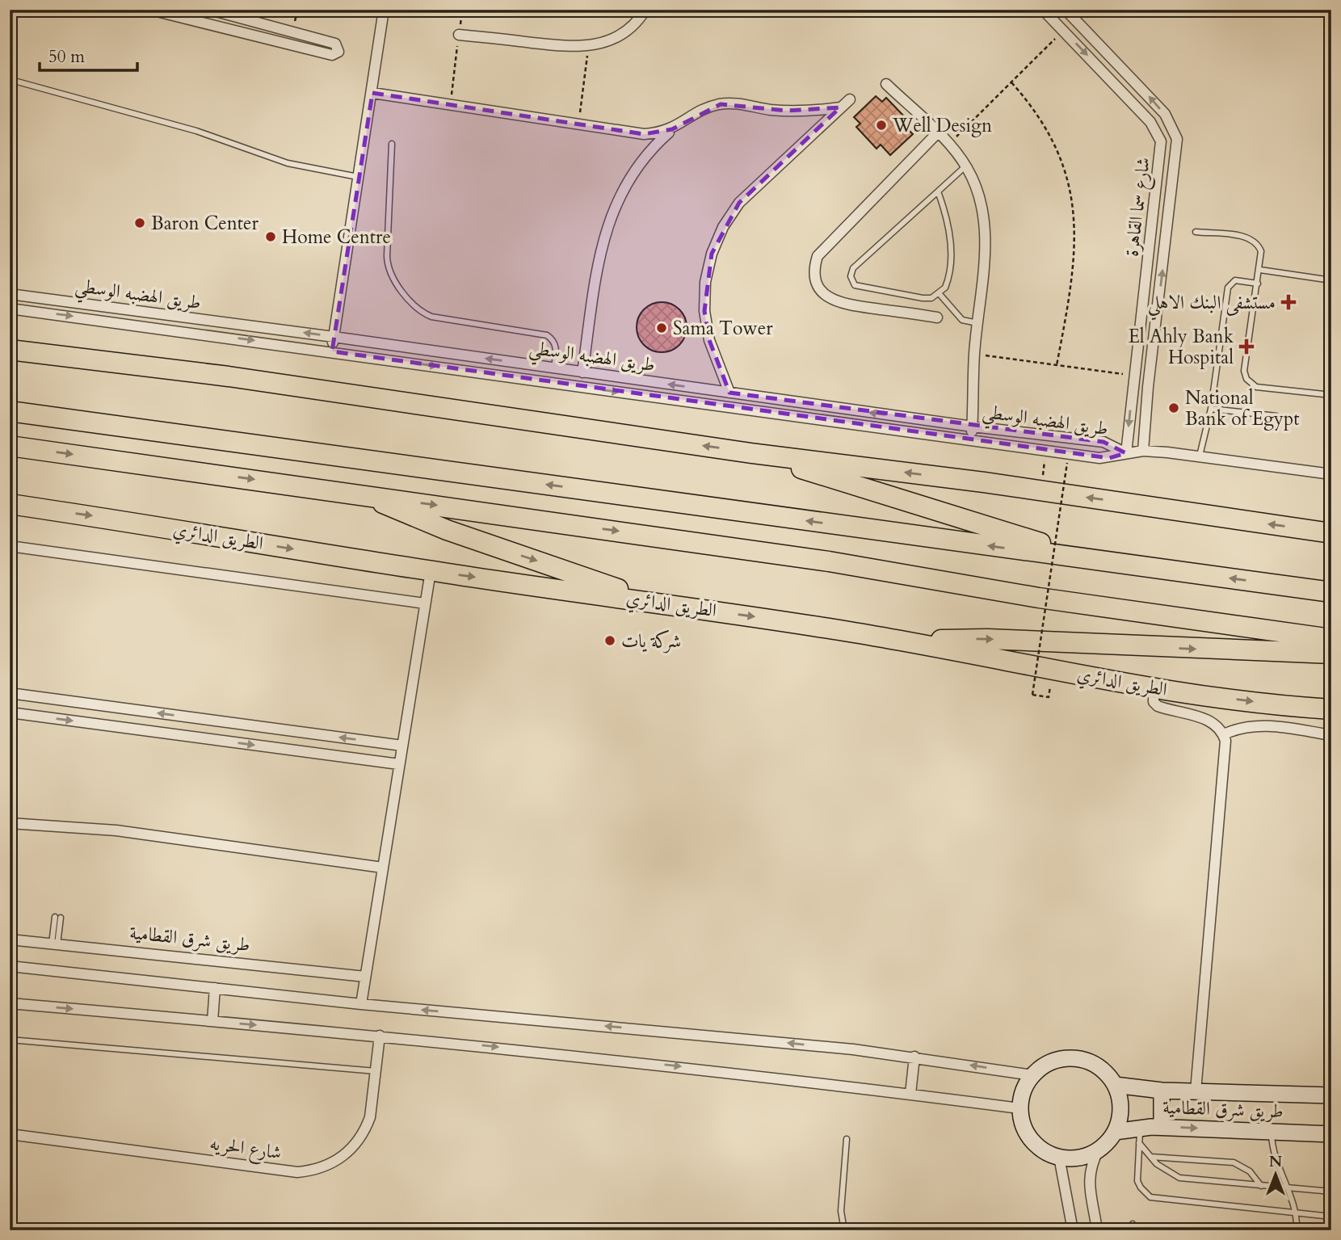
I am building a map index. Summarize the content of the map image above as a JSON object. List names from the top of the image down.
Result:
{
  "streets": {
    "highway": ["الطريق الدائري"],
    "street": [
      "شارع سما القاهرة",
      "طريق الهضبه الوسطي",
      "طريق شرق القطامية",
      "شارع الحريه"
    ]
  },
  "crossings": [
    ["شارع سما القاهرة", "طريق الهضبه الوسطي"]
  ],
  "places": {
    "other": [
      "Well Design",
      "Baron Center",
      "Home Centre",
      "Sama Tower",
      "National Bank of Egypt",
      "شركة يات"
    ],
    "health": ["مستشفى البنك الاهلي", "El Ahly Bank Hospital"]
  },
  "scale_bar": "50 m",
  "north": "top"
}
